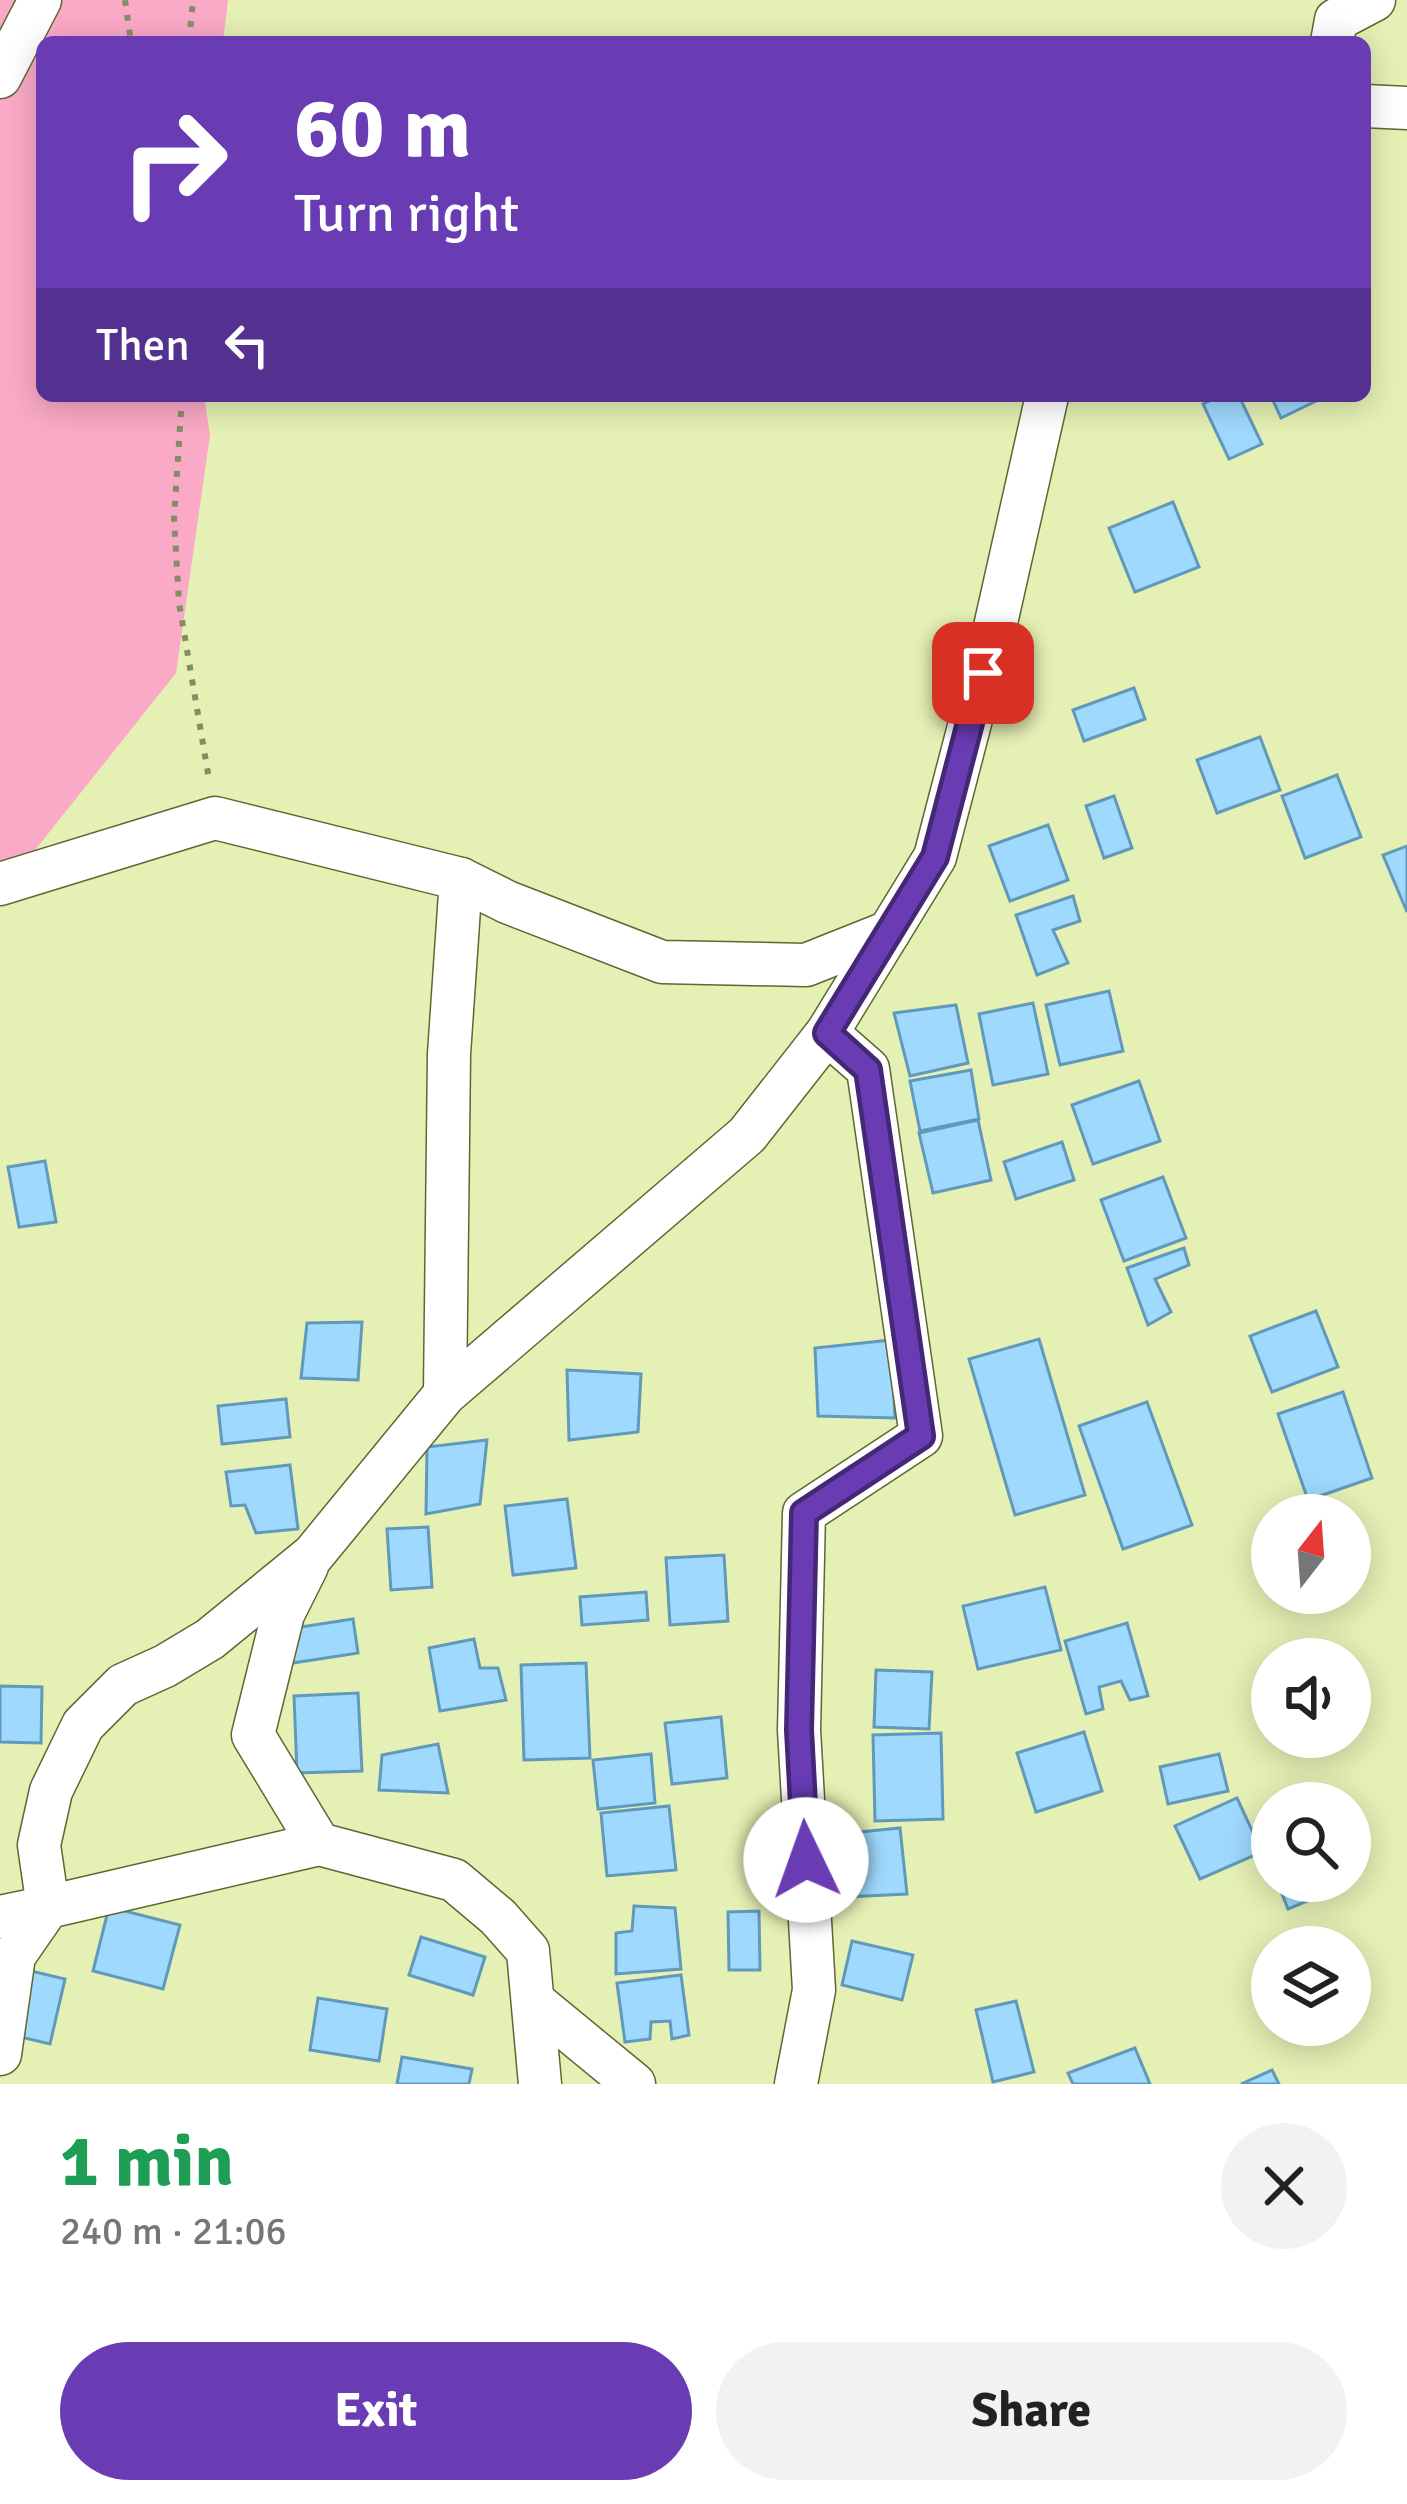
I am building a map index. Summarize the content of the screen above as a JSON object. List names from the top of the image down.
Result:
{
  "north": "top",
  "page": {
    "turn": ["60 m", "Turn right"],
    "then": "Then",
    "heading": ["1 min", "240 m · 21:06"],
    "buttons": ["Exit", "Share"]
  }
}
